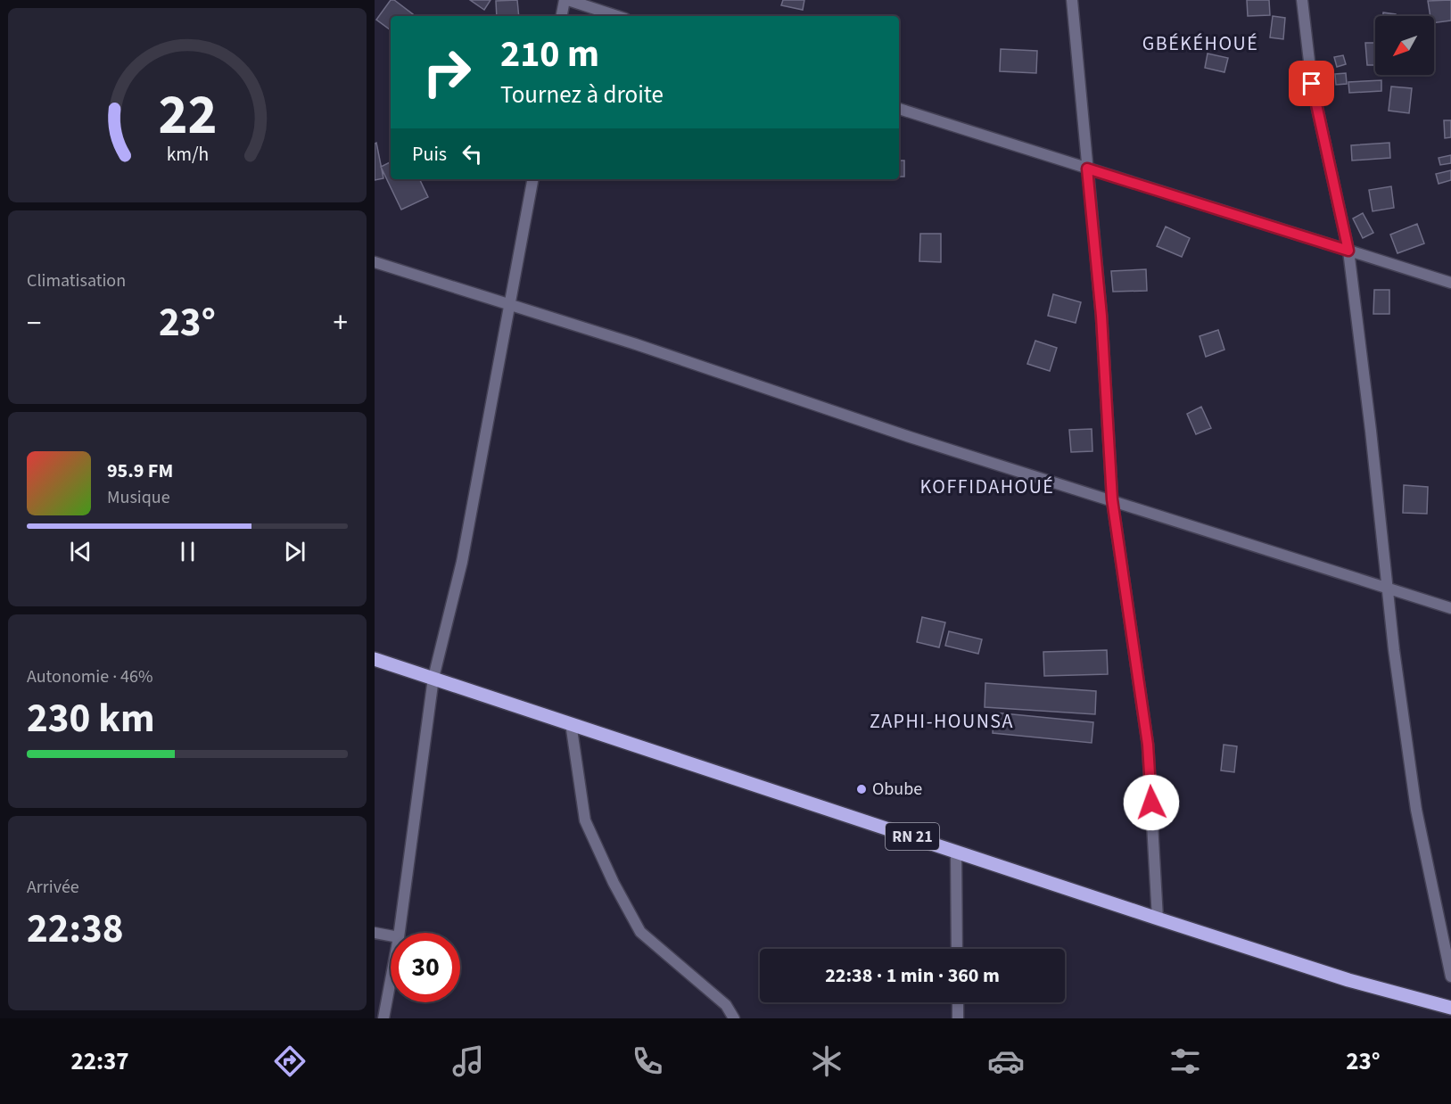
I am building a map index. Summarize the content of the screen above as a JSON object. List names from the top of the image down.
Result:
{
  "streets": {
    "main road": ["RN 21"]
  },
  "districts": ["GBÉKÉHOUÉ", "KOFFIDAHOUÉ", "ZAPHI-HOUNSA"],
  "places": ["Obube"],
  "north": "bottom left",
  "page": {
    "turn": ["210 m", "Tournez à droite"],
    "then": "Puis",
    "tile": [
      "Climatisation",
      ["Autonomie · 46%", "230 km"],
      ["Arrivée", "22:38"]
    ],
    "heat": ["−", "23°", "+"],
    "song": ["95.9 FM", "Musique"],
    "limit": "30",
    "trip": "22:38 · 1 min · 360 m",
    "tabs": ["22:37", "23°"],
    "gauge": ["22", "km/h"]
  }
}
